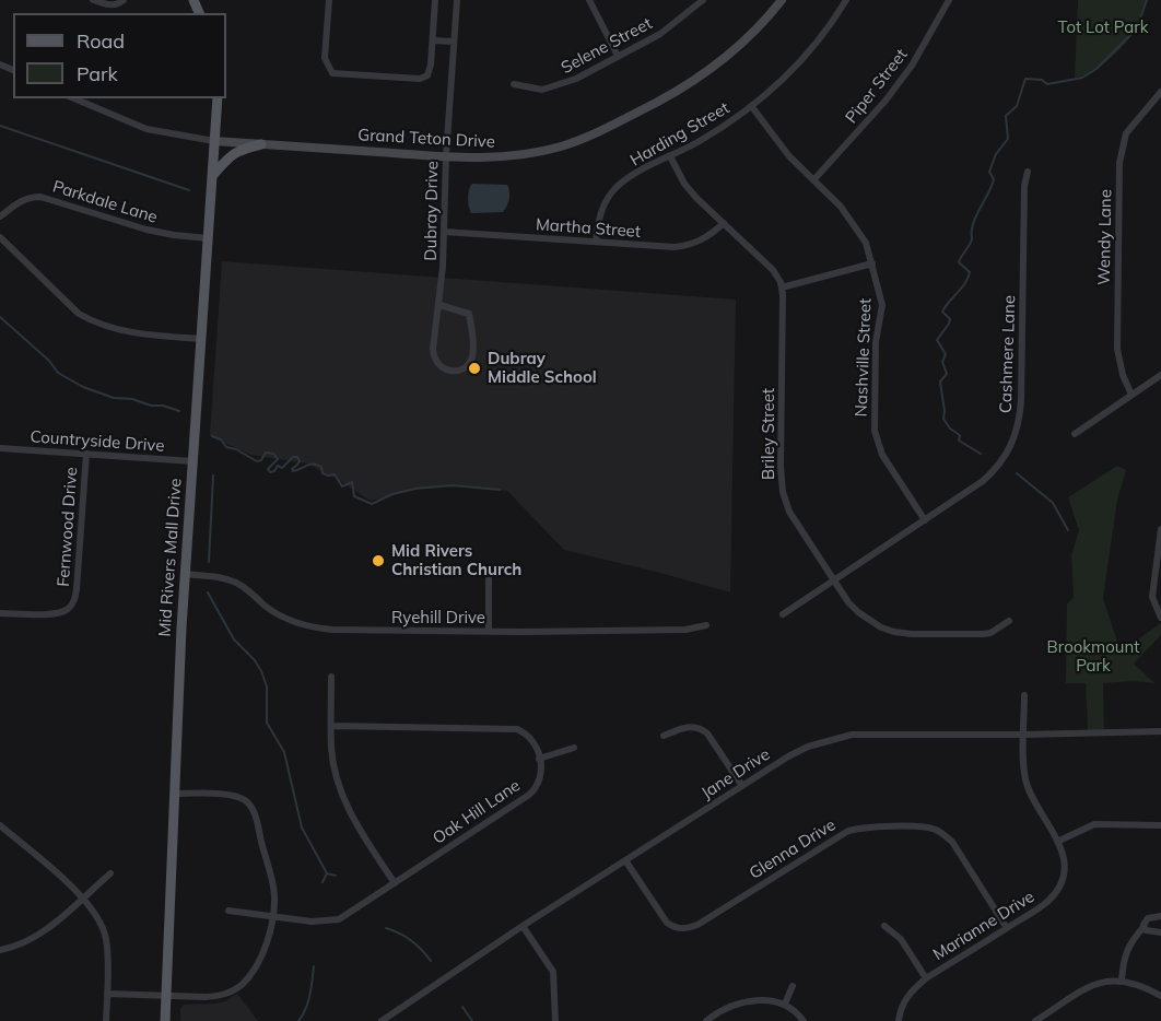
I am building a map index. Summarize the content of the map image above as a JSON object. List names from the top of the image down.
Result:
{
  "streets": {
    "main road": ["Mid Rivers Mall Drive"],
    "street": [
      "Selene Street",
      "Piper Street",
      "Harding Street",
      "Grand Teton Drive",
      "Parkdale Lane",
      "Dubray Drive",
      "Martha Street",
      "Wendy Lane",
      "Cashmere Lane",
      "Nashville Street",
      "Briley Street",
      "Countryside Drive",
      "Fernwood Drive",
      "Ryehill Drive",
      "Jane Drive",
      "Oak Hill Lane",
      "Glenna Drive",
      "Marianne Drive"
    ]
  },
  "crossings": [
    ["Piper Street", "Nashville Street"],
    ["Harding Street", "Martha Street"],
    ["Harding Street", "Nashville Street"],
    ["Grand Teton Drive", "Dubray Drive"],
    ["Grand Teton Drive", "Mid Rivers Mall Drive"],
    ["Parkdale Lane", "Mid Rivers Mall Drive"],
    ["Dubray Drive", "Martha Street"],
    ["Cashmere Lane", "Nashville Street"],
    ["Cashmere Lane", "Briley Street"],
    ["Countryside Drive", "Fernwood Drive"],
    ["Countryside Drive", "Mid Rivers Mall Drive"],
    ["Mid Rivers Mall Drive", "Ryehill Drive"],
    ["Jane Drive", "Glenna Drive"],
    ["Jane Drive", "Marianne Drive"],
    ["Glenna Drive", "Marianne Drive"]
  ],
  "parks": ["Tot Lot Park", "Brookmount Park"],
  "places": ["Dubray Middle School", "Mid Rivers Christian Church"],
  "legend": ["Road", "Park"]
}
